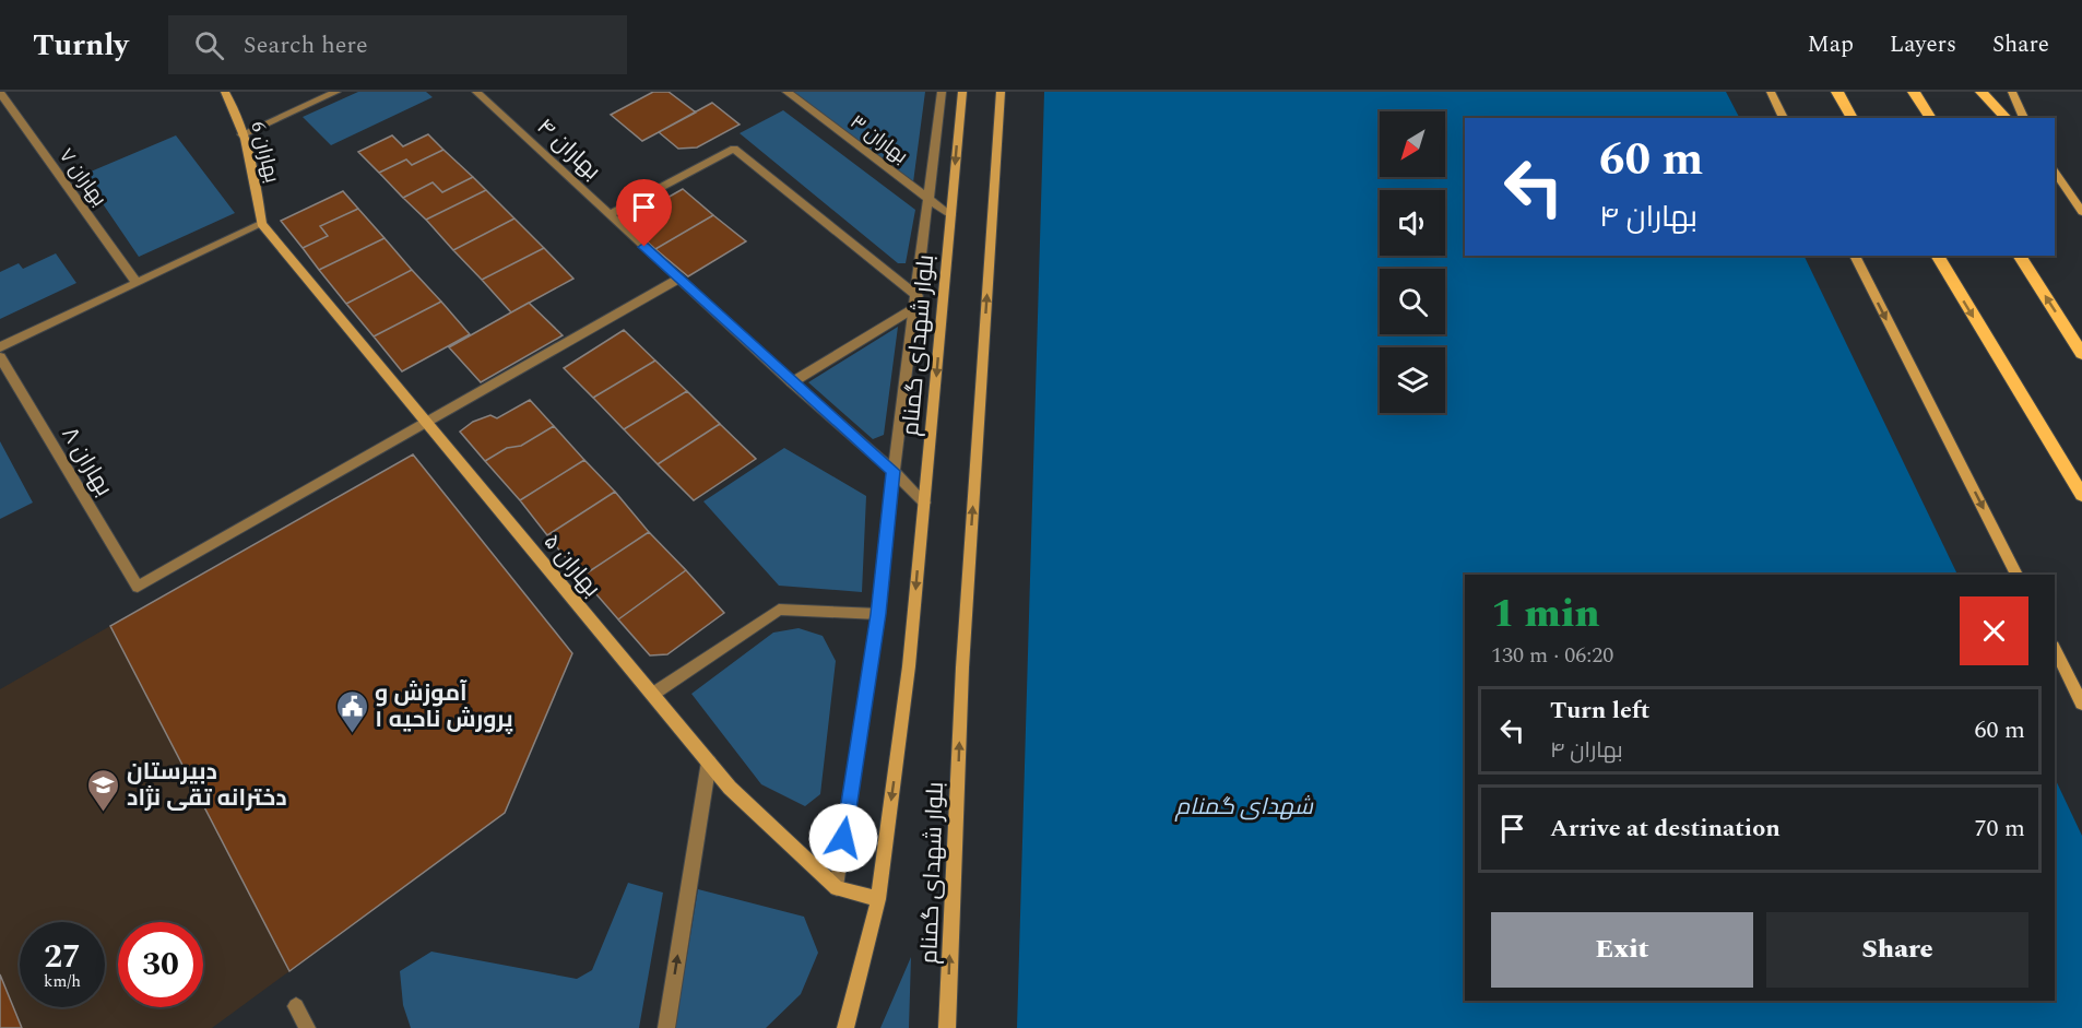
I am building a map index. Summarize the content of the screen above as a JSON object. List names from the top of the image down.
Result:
{
  "streets": {
    "street": [
      "بهاران ۳",
      "بهاران ۴",
      "بهاران 6",
      "بهاران ۷",
      "بلوار شهدای گمنام",
      "بهاران ۸",
      "بهاران ۵"
    ]
  },
  "crossings": [
    ["بهاران ۳", "بلوار شهدای گمنام"],
    ["بهاران ۴", "بلوار شهدای گمنام"],
    ["بهاران 6", "بهاران ۵"],
    ["بلوار شهدای گمنام", "بهاران ۵"],
    ["بهاران ۸", "بهاران ۵"]
  ],
  "parks": ["شهدای گمنام"],
  "places": {
    "public building": ["آموزش و پرورش ناحیه ۱"],
    "school or university": ["دبیرستان دخترانه تقی نژاد"]
  },
  "north": "bottom left",
  "page": {
    "header": "Turnly",
    "search": "Search here",
    "nav": ["Map", "Layers", "Share"],
    "turn": ["60 m", "بهاران ۴"],
    "heading": ["1 min", "130 m · 06:20"],
    "list": [
      {
        "name": "Turn left",
        "note": "بهاران ۴",
        "value": "60 m"
      },
      {
        "name": "Arrive at destination",
        "value": "70 m"
      }
    ],
    "buttons": ["Exit", "Share"],
    "speed": "27 km/h",
    "limit": "30"
  }
}
